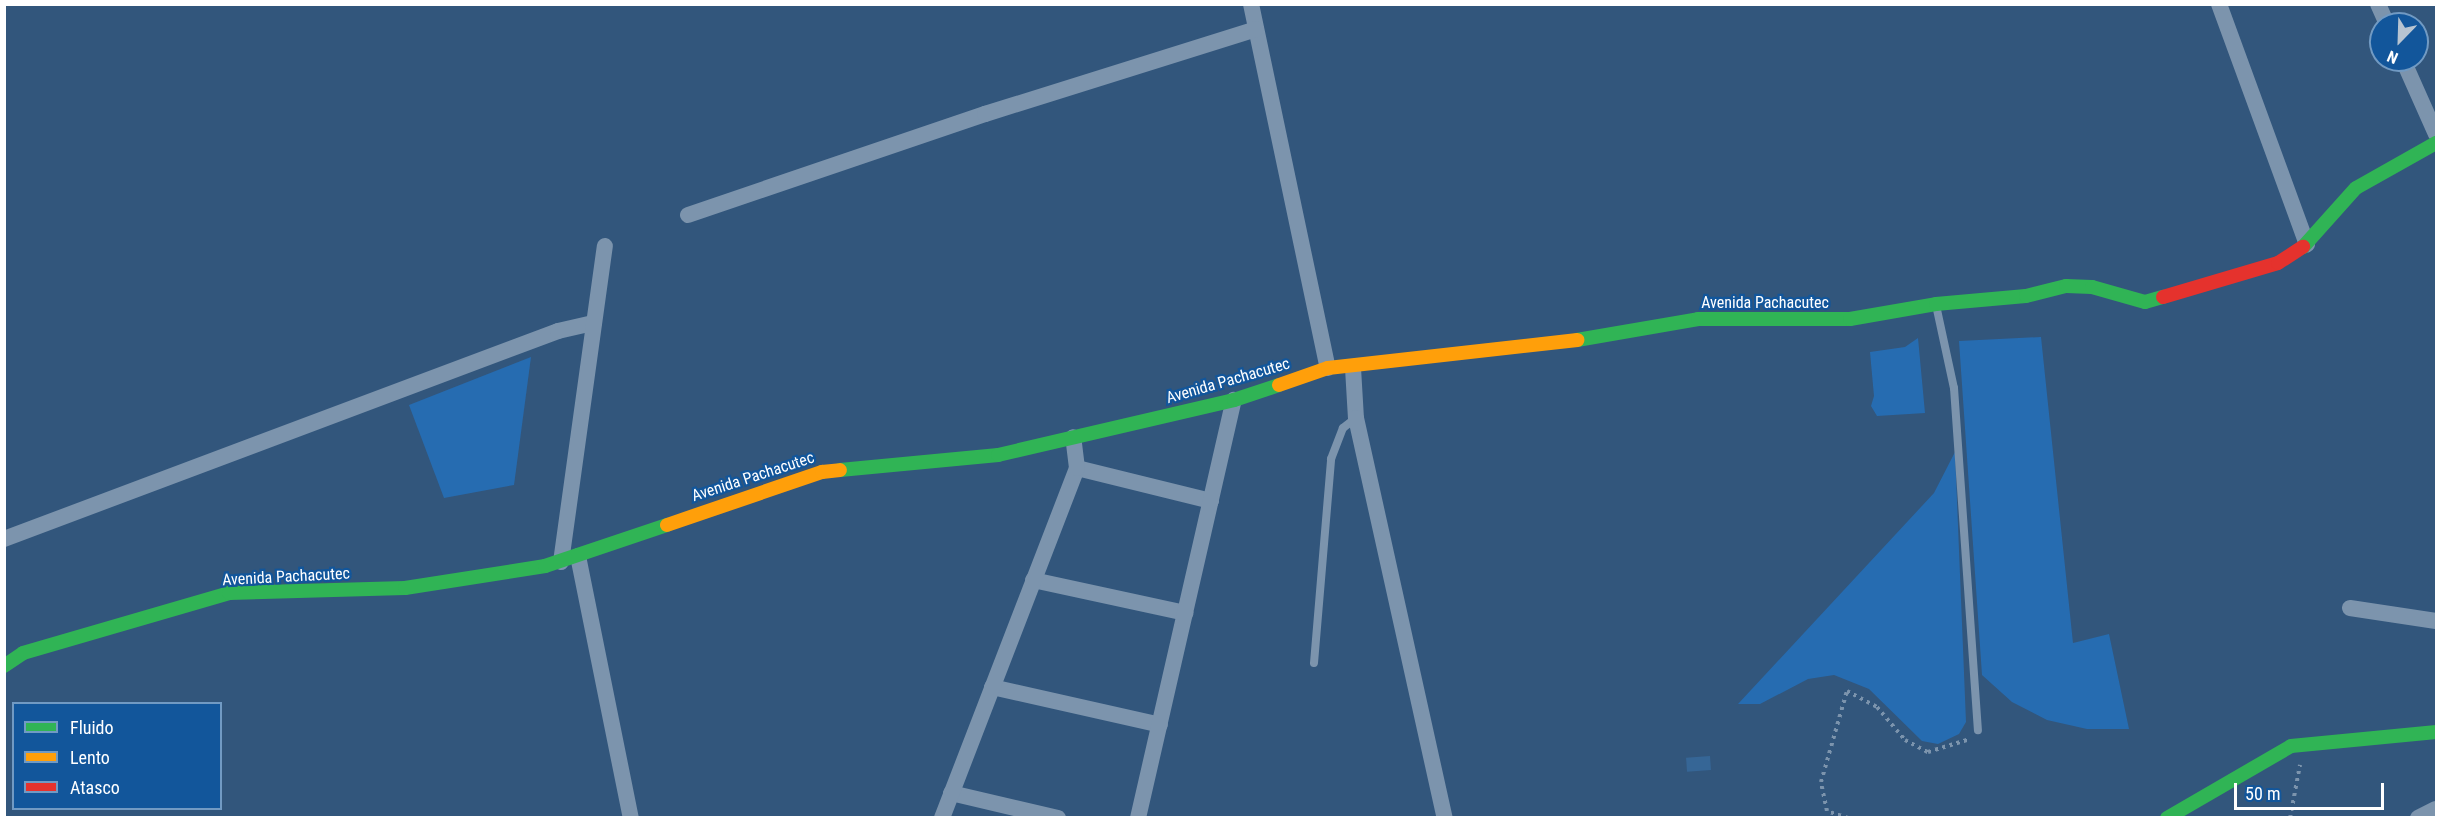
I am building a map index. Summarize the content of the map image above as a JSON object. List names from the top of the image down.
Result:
{
  "streets": {
    "main road": ["Avenida Pachacutec"]
  },
  "legend": ["Fluido", "Lento", "Atasco"],
  "scale_bar": "50 m",
  "north": "bottom left"
}
